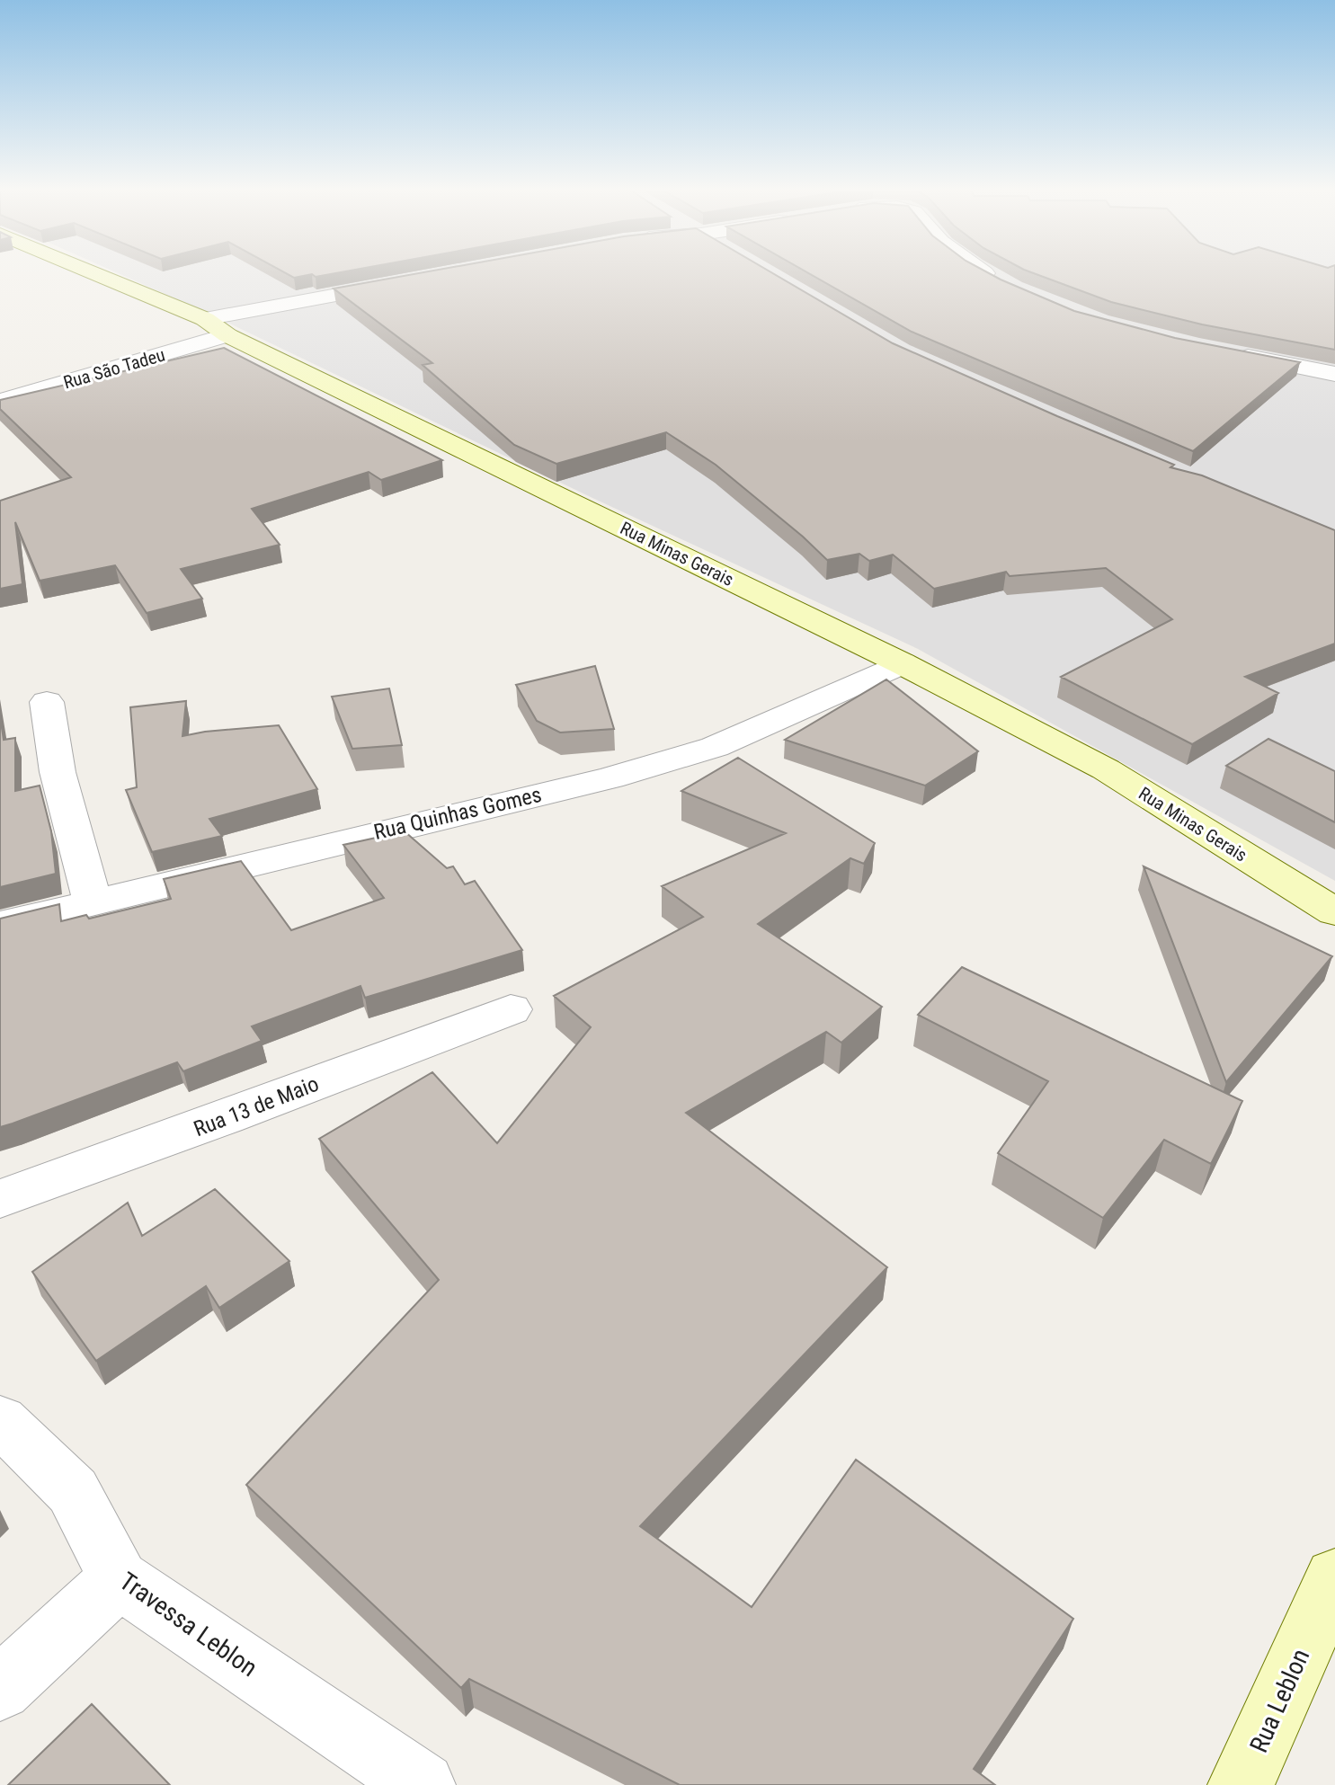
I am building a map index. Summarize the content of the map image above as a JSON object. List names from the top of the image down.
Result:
{
  "streets": {
    "street": [
      "Rua São Tadeu",
      "Rua Minas Gerais",
      "Rua Quinhas Gomes",
      "Rua 13 de Maio",
      "Travessa Leblon",
      "Rua Leblon"
    ]
  },
  "crossings": [
    ["Rua São Tadeu", "Rua Minas Gerais"],
    ["Rua Minas Gerais", "Rua Quinhas Gomes"]
  ]
}
